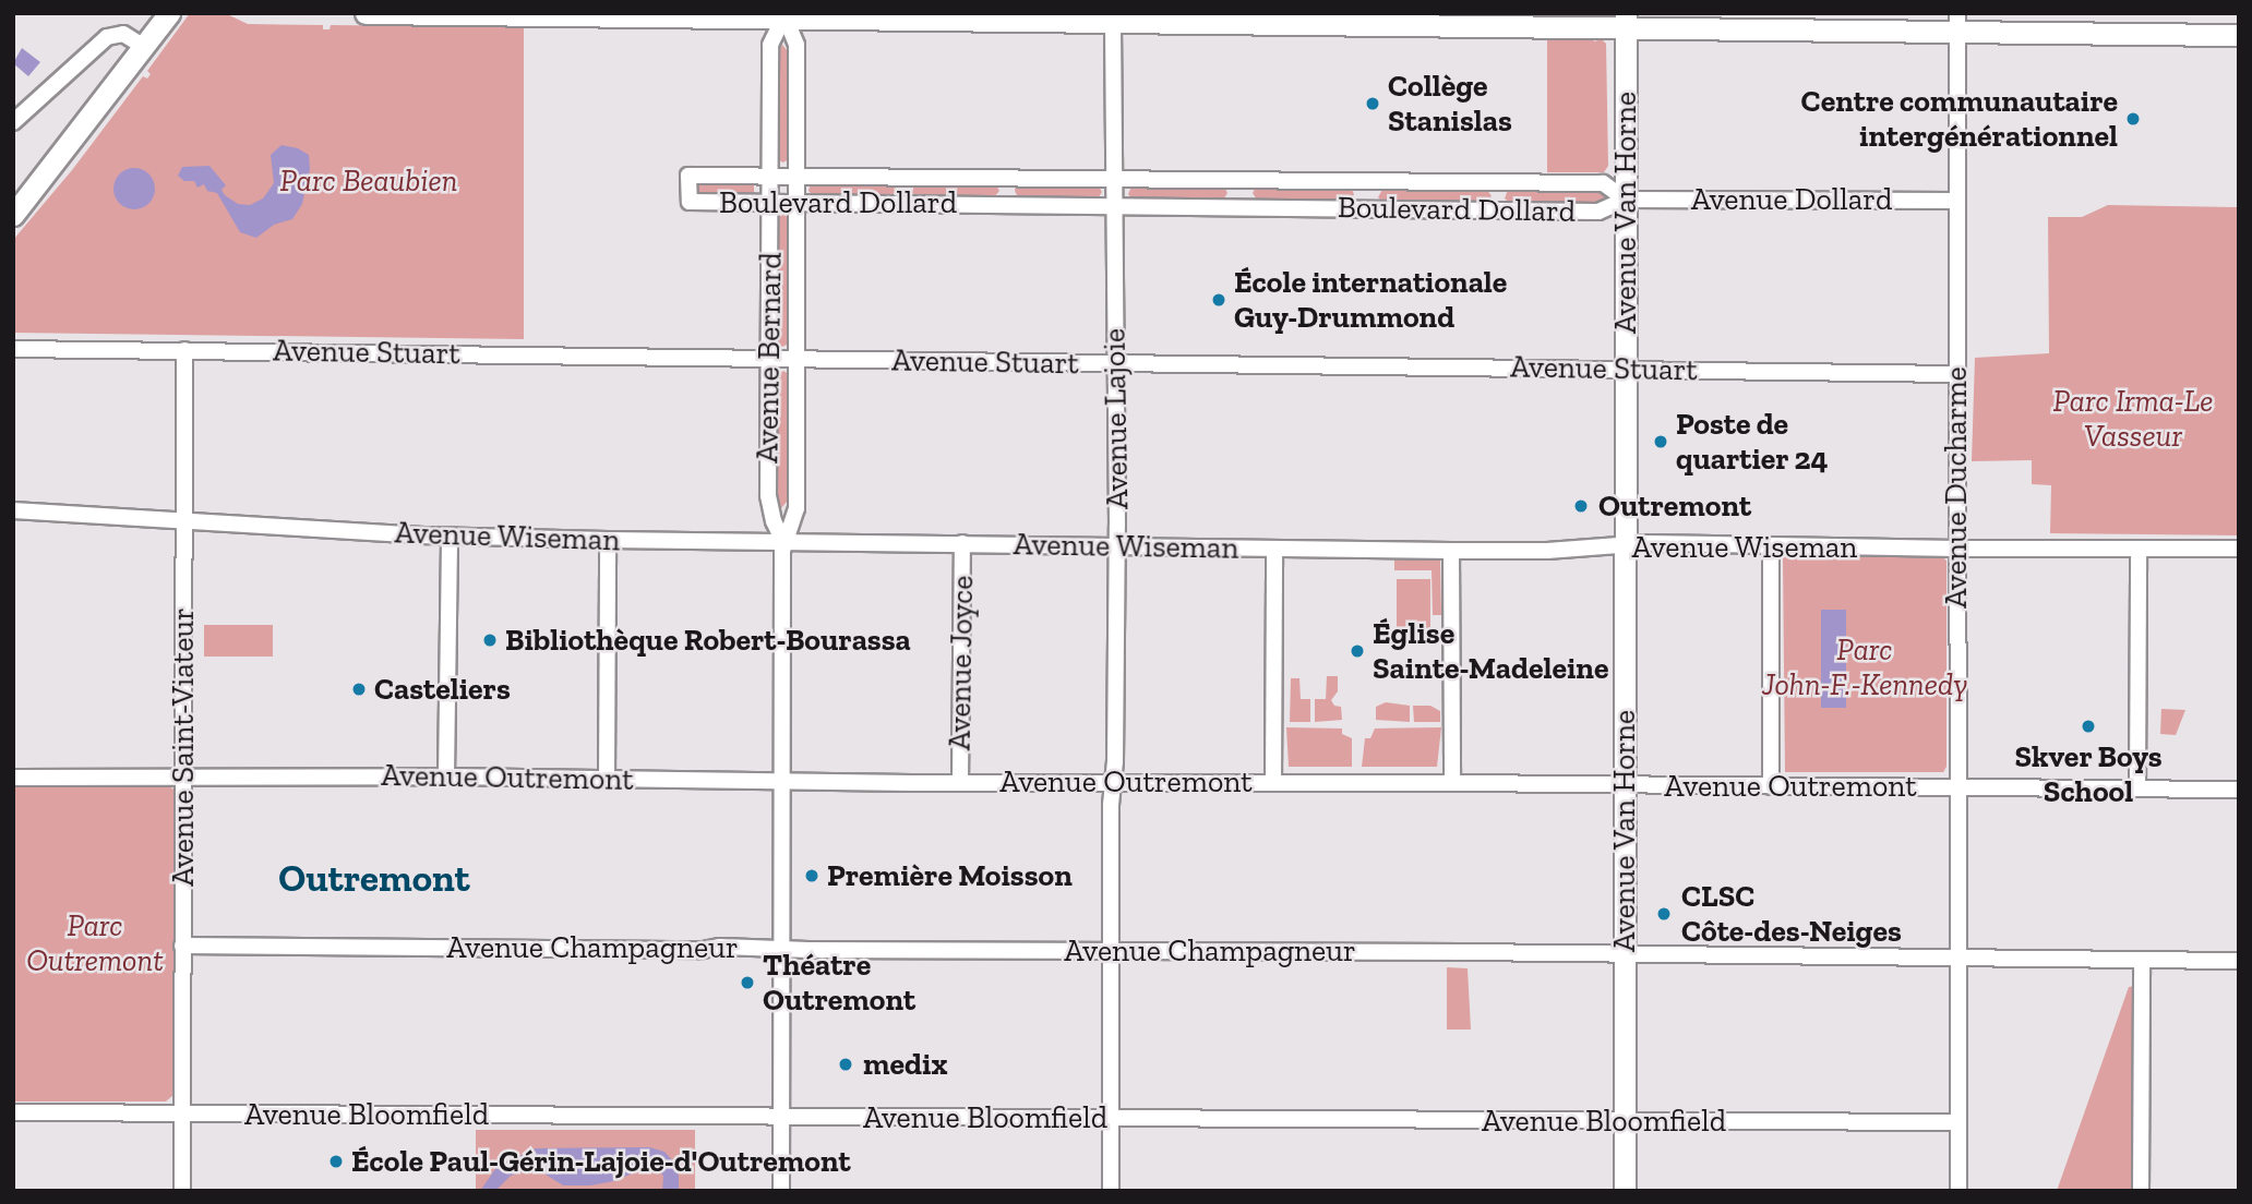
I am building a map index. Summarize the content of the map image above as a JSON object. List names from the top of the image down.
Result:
{
  "streets": {
    "street": [
      "Avenue Dollard",
      "Boulevard Dollard",
      "Avenue Van Horne",
      "Avenue Stuart",
      "Avenue Bernard",
      "Avenue Lajoie",
      "Avenue Ducharme",
      "Avenue Wiseman",
      "Avenue Joyce",
      "Avenue Saint-Viateur",
      "Avenue Outremont",
      "Avenue Champagneur",
      "Avenue Bloomfield"
    ]
  },
  "crossings": [
    ["Avenue Dollard", "Boulevard Dollard"],
    ["Avenue Dollard", "Avenue Van Horne"],
    ["Avenue Dollard", "Avenue Ducharme"],
    ["Boulevard Dollard", "Avenue Van Horne"],
    ["Boulevard Dollard", "Avenue Bernard"],
    ["Boulevard Dollard", "Avenue Lajoie"],
    ["Avenue Van Horne", "Avenue Stuart"],
    ["Avenue Van Horne", "Avenue Wiseman"],
    ["Avenue Van Horne", "Avenue Outremont"],
    ["Avenue Van Horne", "Avenue Champagneur"],
    ["Avenue Van Horne", "Avenue Bloomfield"],
    ["Avenue Stuart", "Avenue Bernard"],
    ["Avenue Stuart", "Avenue Lajoie"],
    ["Avenue Stuart", "Avenue Ducharme"],
    ["Avenue Stuart", "Avenue Saint-Viateur"],
    ["Avenue Bernard", "Avenue Wiseman"],
    ["Avenue Bernard", "Avenue Outremont"],
    ["Avenue Bernard", "Avenue Champagneur"],
    ["Avenue Bernard", "Avenue Bloomfield"],
    ["Avenue Lajoie", "Avenue Wiseman"],
    ["Avenue Lajoie", "Avenue Outremont"],
    ["Avenue Lajoie", "Avenue Champagneur"],
    ["Avenue Lajoie", "Avenue Bloomfield"],
    ["Avenue Ducharme", "Avenue Wiseman"],
    ["Avenue Ducharme", "Avenue Outremont"],
    ["Avenue Ducharme", "Avenue Champagneur"],
    ["Avenue Ducharme", "Avenue Bloomfield"],
    ["Avenue Wiseman", "Avenue Joyce"],
    ["Avenue Wiseman", "Avenue Saint-Viateur"],
    ["Avenue Joyce", "Avenue Outremont"],
    ["Avenue Saint-Viateur", "Avenue Outremont"],
    ["Avenue Saint-Viateur", "Avenue Champagneur"],
    ["Avenue Saint-Viateur", "Avenue Bloomfield"]
  ],
  "districts": ["Outremont"],
  "parks": [
    "Parc Beaubien",
    "Parc Irma-Le Vasseur",
    "Parc John-F.-Kennedy",
    "Parc Outremont"
  ],
  "places": [
    "Collège Stanislas",
    "Centre communautaire intergénérationnel",
    "École internationale Guy-Drummond",
    "Poste de quartier 24",
    "Outremont",
    "Bibliothèque Robert-Bourassa",
    "Église Sainte-Madeleine",
    "Casteliers",
    "Skver Boys School",
    "Première Moisson",
    "CLSC Côte-des-Neiges",
    "Théatre Outremont",
    "medix",
    "École Paul-Gérin-Lajoie-d'Outremont"
  ]
}
